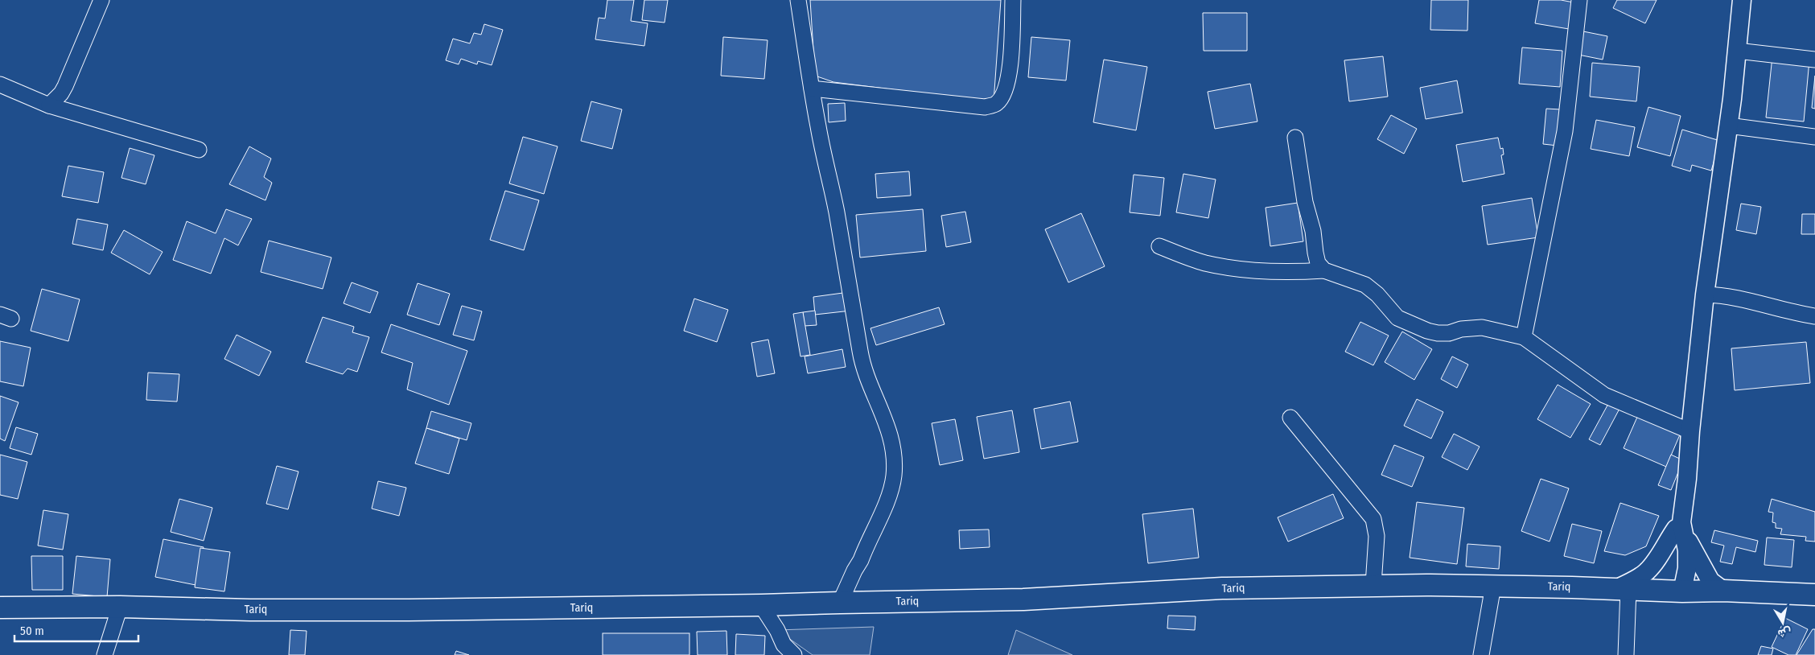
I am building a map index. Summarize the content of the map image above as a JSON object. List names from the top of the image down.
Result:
{
  "streets": {
    "main road": ["Tariq"]
  },
  "scale_bar": "50 m",
  "north": "bottom"
}
